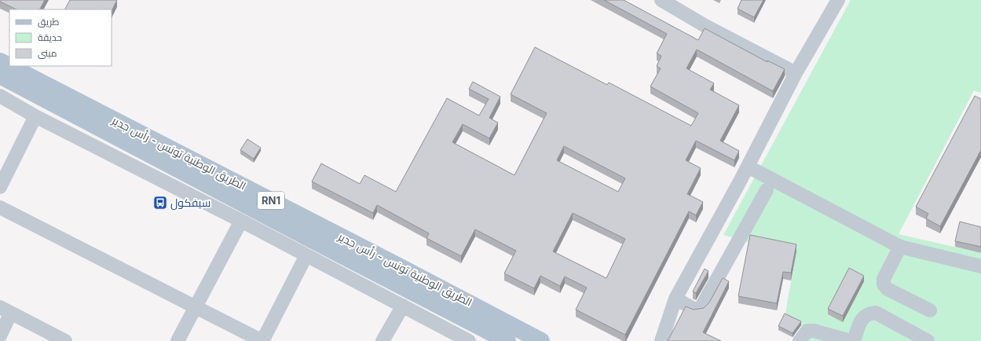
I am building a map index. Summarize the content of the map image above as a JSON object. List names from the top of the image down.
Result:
{
  "streets": {
    "main road": ["الطريق الوطنية تونس - رأس جدير", "RN1"]
  },
  "places": {
    "bus stop": ["سيفكول"]
  },
  "legend": ["طريق", "حديقة", "مبنى"]
}
